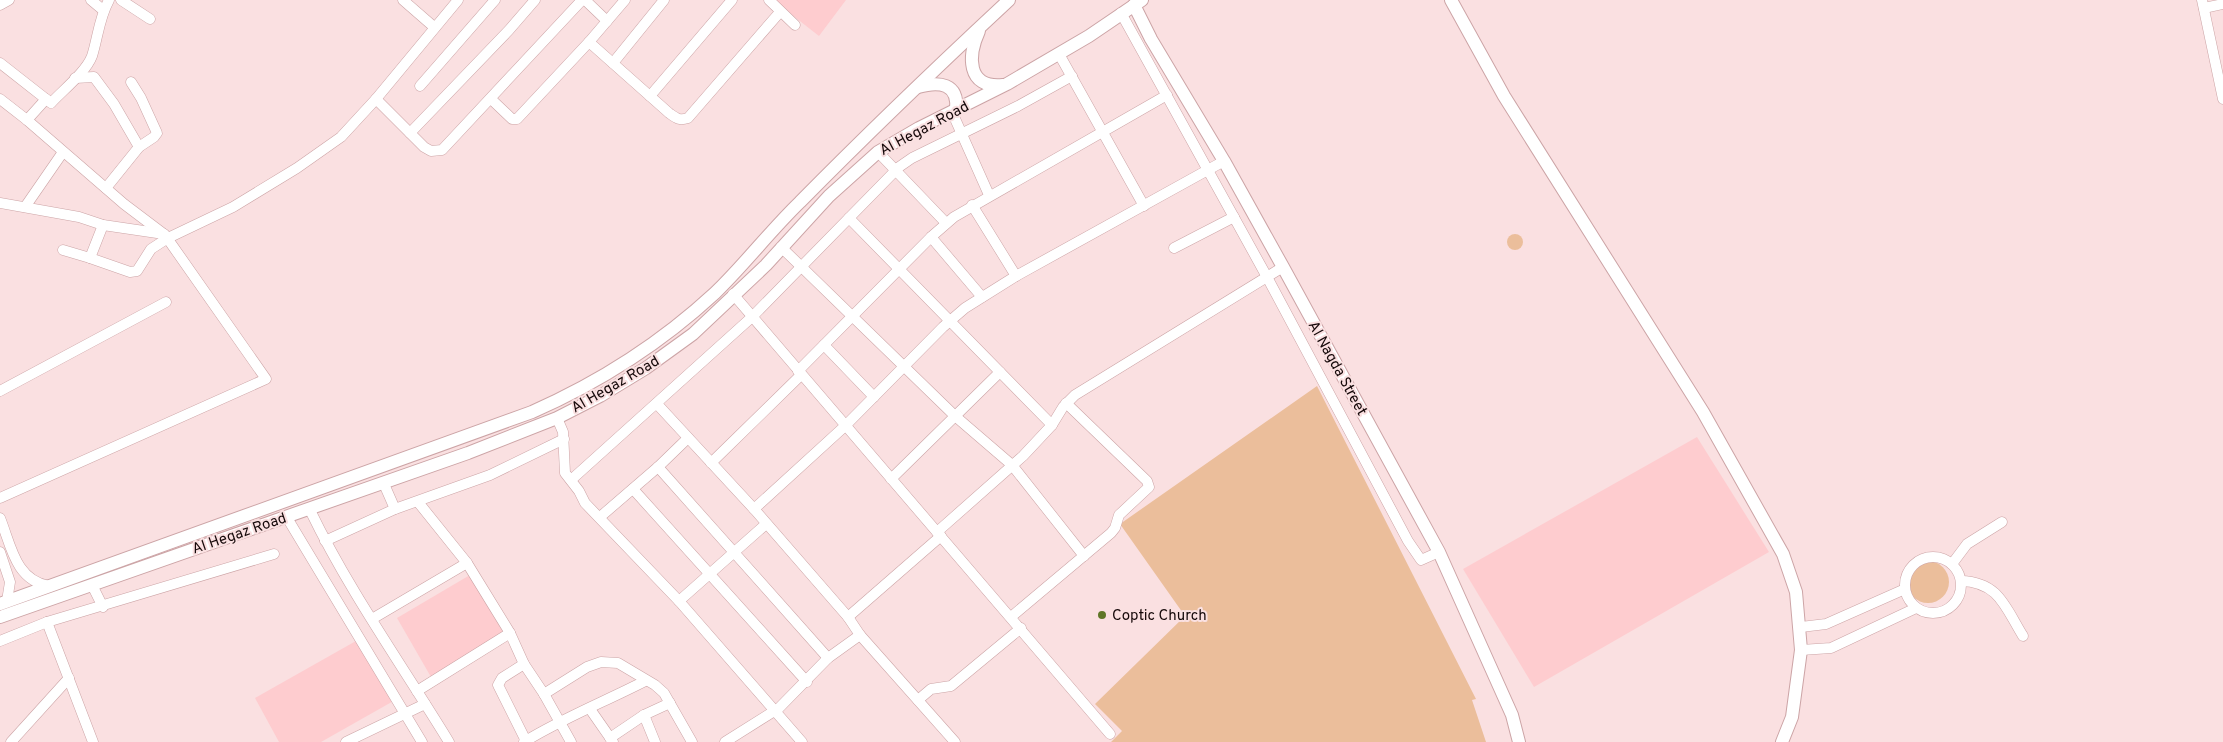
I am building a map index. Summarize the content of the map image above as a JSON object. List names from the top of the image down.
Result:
{
  "streets": {
    "main road": ["Al Hegaz Road", "Al Nagda Street"]
  },
  "crossings": [
    ["Al Hegaz Road", "Al Nagda Street"]
  ],
  "places": ["Coptic Church"]
}
